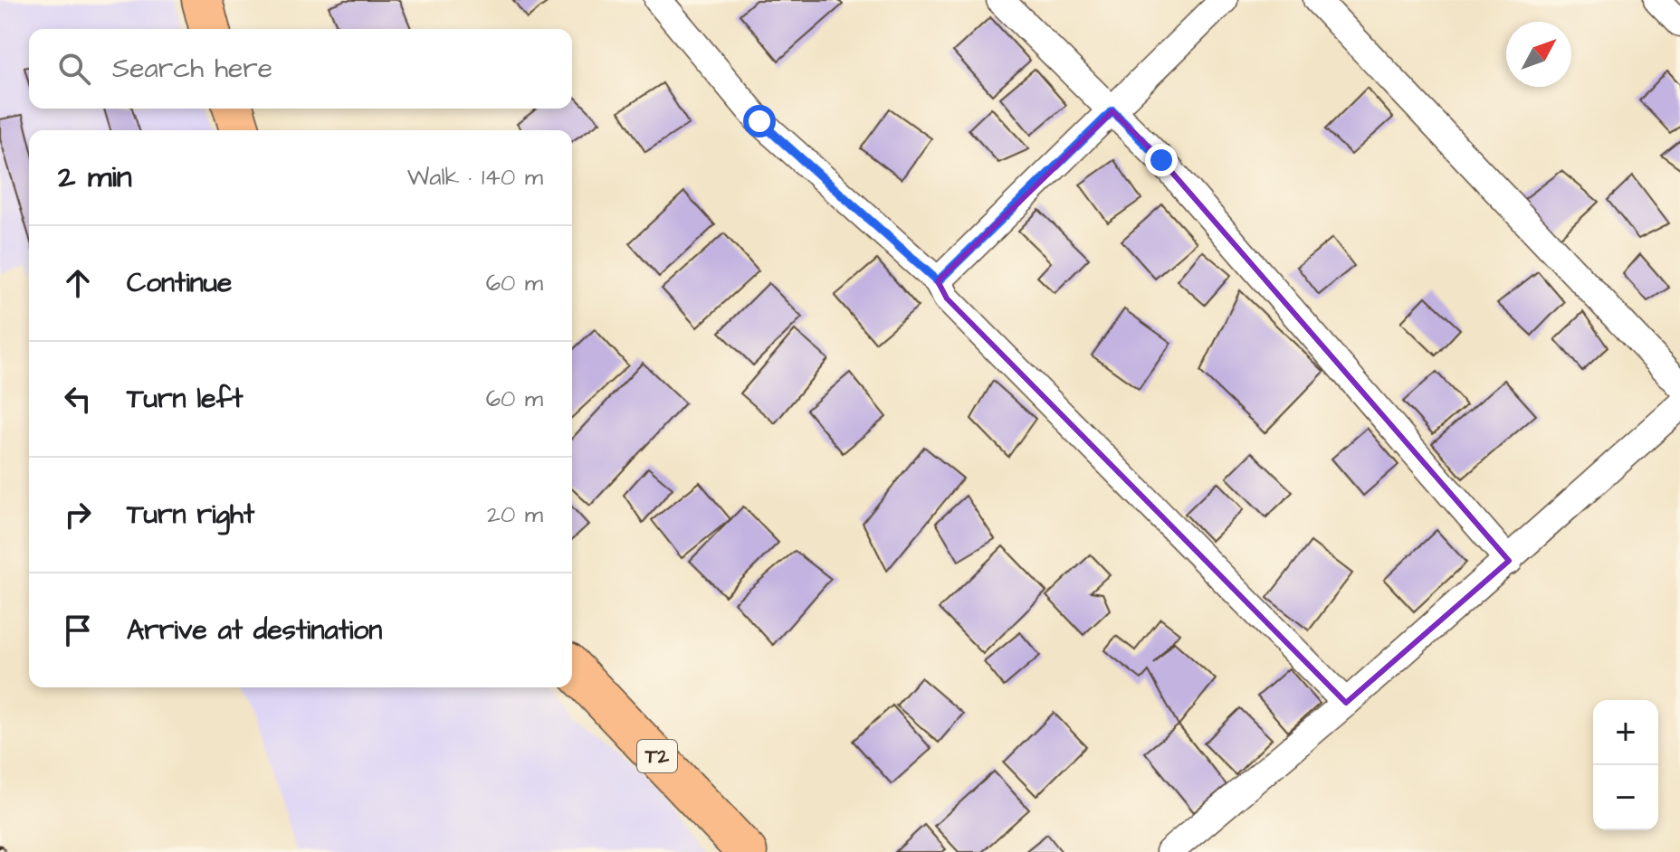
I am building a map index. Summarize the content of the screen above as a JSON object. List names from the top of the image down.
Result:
{
  "streets": {
    "highway": ["T2"]
  },
  "north": "top right",
  "page": {
    "search": "Search here",
    "heading": ["2 min", "Walk · 140 m"],
    "list": [
      ["Continue", "60 m"],
      ["Turn left", "60 m"],
      ["Turn right", "20 m"],
      "Arrive at destination"
    ],
    "map_buttons": ["+", "−"]
  }
}
